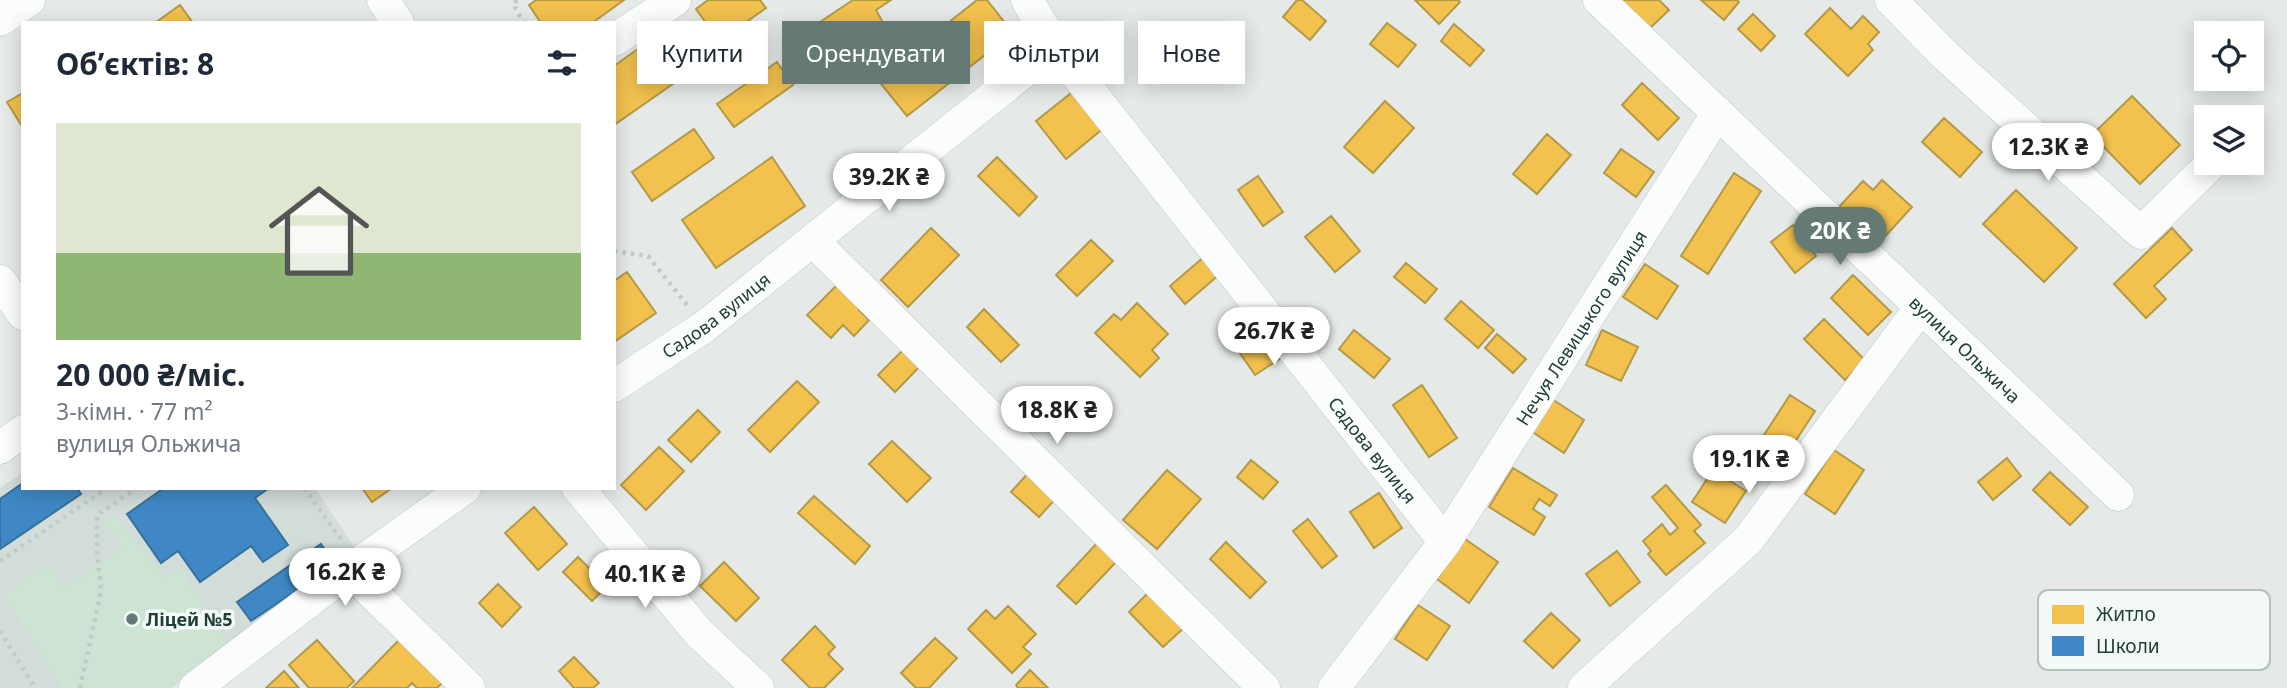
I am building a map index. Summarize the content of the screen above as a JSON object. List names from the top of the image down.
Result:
{
  "streets": {
    "street": ["Садова вулиця", "Нечуя Левицького вулиця", "вулиця Ольжича"]
  },
  "crossings": [
    ["Садова вулиця", "Нечуя Левицького вулиця"],
    ["Нечуя Левицького вулиця", "вулиця Ольжича"]
  ],
  "places": ["Ліцей №5"],
  "legend": ["Житло", "Школи"],
  "page": {
    "chip": [
      "Купити",
      "Орендувати",
      "Фільтри",
      "Нове"
    ],
    "heading": "Об’єктів: 8",
    "list": [
      {
        "name": "20 000 ₴/міс.",
        "note": "3-кімн. · 77 m² · вулиця Ольжича"
      }
    ],
    "price": [
      "12.3K ₴",
      "39.2K ₴",
      "20K ₴",
      "26.7K ₴",
      "18.8K ₴",
      "19.1K ₴",
      "16.2K ₴",
      "40.1K ₴"
    ]
  }
}
